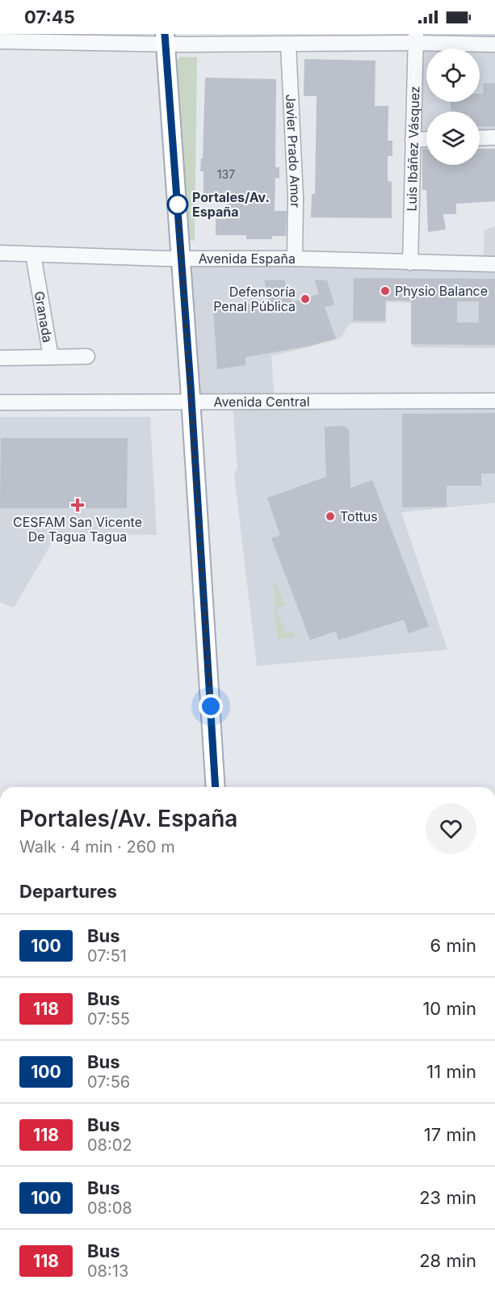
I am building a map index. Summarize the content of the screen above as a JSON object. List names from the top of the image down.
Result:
{
  "streets": {
    "street": [
      "Luis Ibáñez Vásquez",
      "Javier Prado Amor",
      "Avenida España",
      "Granada",
      "Avenida Central"
    ]
  },
  "crossings": [
    ["Luis Ibáñez Vásquez", "Avenida España"],
    ["Javier Prado Amor", "Avenida España"],
    ["Avenida España", "Granada"]
  ],
  "places": {
    "other": [
      "Portales/Av. España",
      "Physio Balance",
      "Defensoría Penal Pública",
      "Tottus"
    ],
    "health": ["CESFAM San Vicente De Tagua Tagua"]
  },
  "lines": ["bus line 100"],
  "house_numbers": ["137"],
  "page": {
    "status": "07:45",
    "heading": [
      ["Portales/Av. España", "Walk · 4 min · 260 m"],
      "Departures"
    ],
    "list": [
      {
        "mark": "100",
        "name": "Bus",
        "note": "07:51",
        "value": "6 min"
      },
      {
        "mark": "118",
        "name": "Bus",
        "note": "07:55",
        "value": "10 min"
      },
      {
        "mark": "100",
        "name": "Bus",
        "note": "07:56",
        "value": "11 min"
      },
      {
        "mark": "118",
        "name": "Bus",
        "note": "08:02",
        "value": "17 min"
      },
      {
        "mark": "100",
        "name": "Bus",
        "note": "08:08",
        "value": "23 min"
      },
      {
        "mark": "118",
        "name": "Bus",
        "note": "08:13",
        "value": "28 min"
      }
    ]
  }
}
